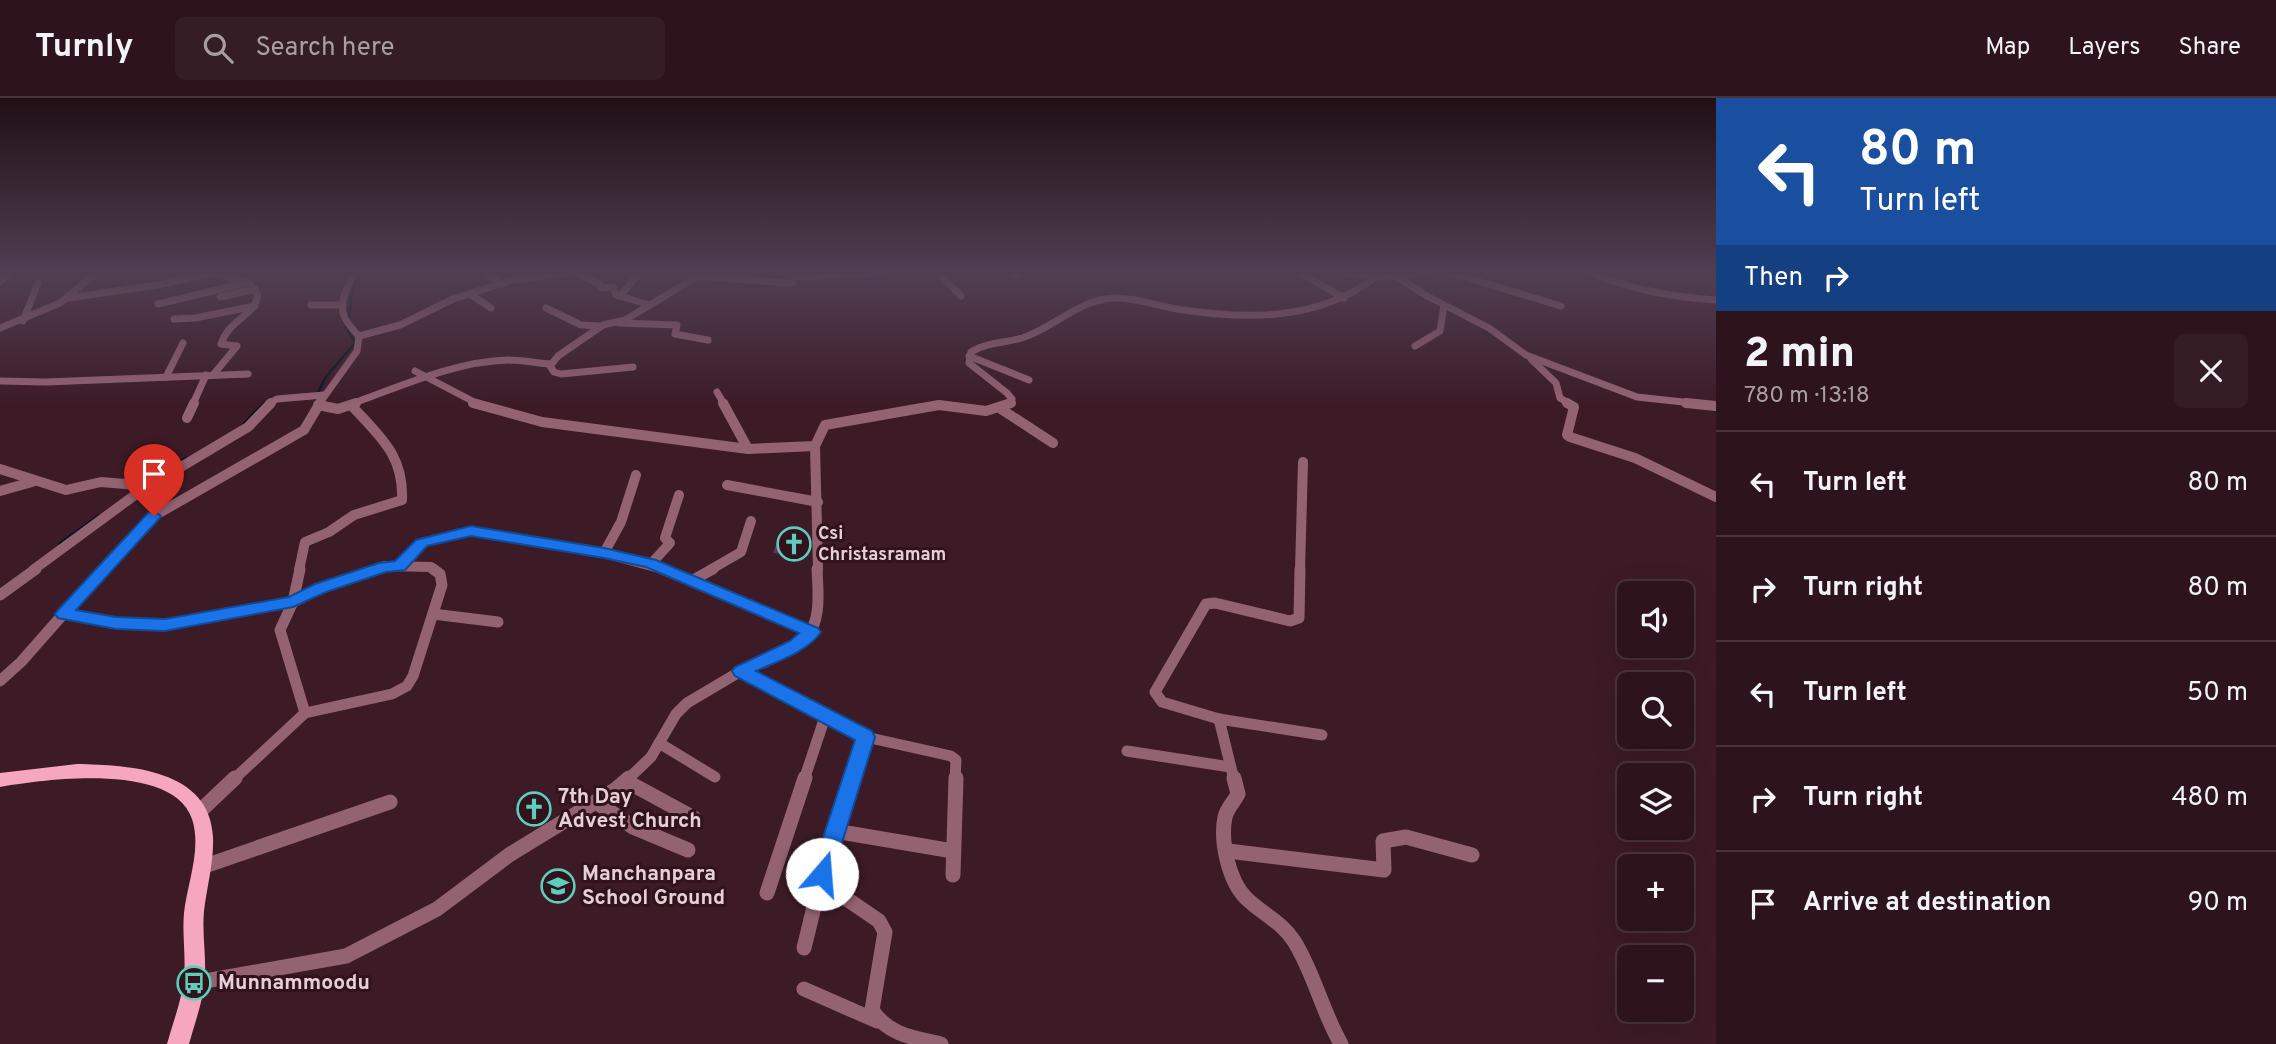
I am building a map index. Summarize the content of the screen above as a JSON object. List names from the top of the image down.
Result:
{
  "places": {
    "church": ["Csi Christasramam", "7th Day Advest Church"],
    "school or university": ["Manchanpara School Ground"],
    "bus stop": ["Munnammoodu"]
  },
  "page": {
    "header": "Turnly",
    "search": "Search here",
    "nav": ["Map", "Layers", "Share"],
    "turn": ["80 m", "Turn left"],
    "then": "Then",
    "heading": ["2 min", "780 m · 13:18"],
    "list": [
      {
        "name": "Turn left",
        "value": "80 m"
      },
      {
        "name": "Turn right",
        "value": "80 m"
      },
      {
        "name": "Turn left",
        "value": "50 m"
      },
      {
        "name": "Turn right",
        "value": "480 m"
      },
      {
        "name": "Arrive at destination",
        "value": "90 m"
      }
    ],
    "map_buttons": ["+", "−"]
  }
}
